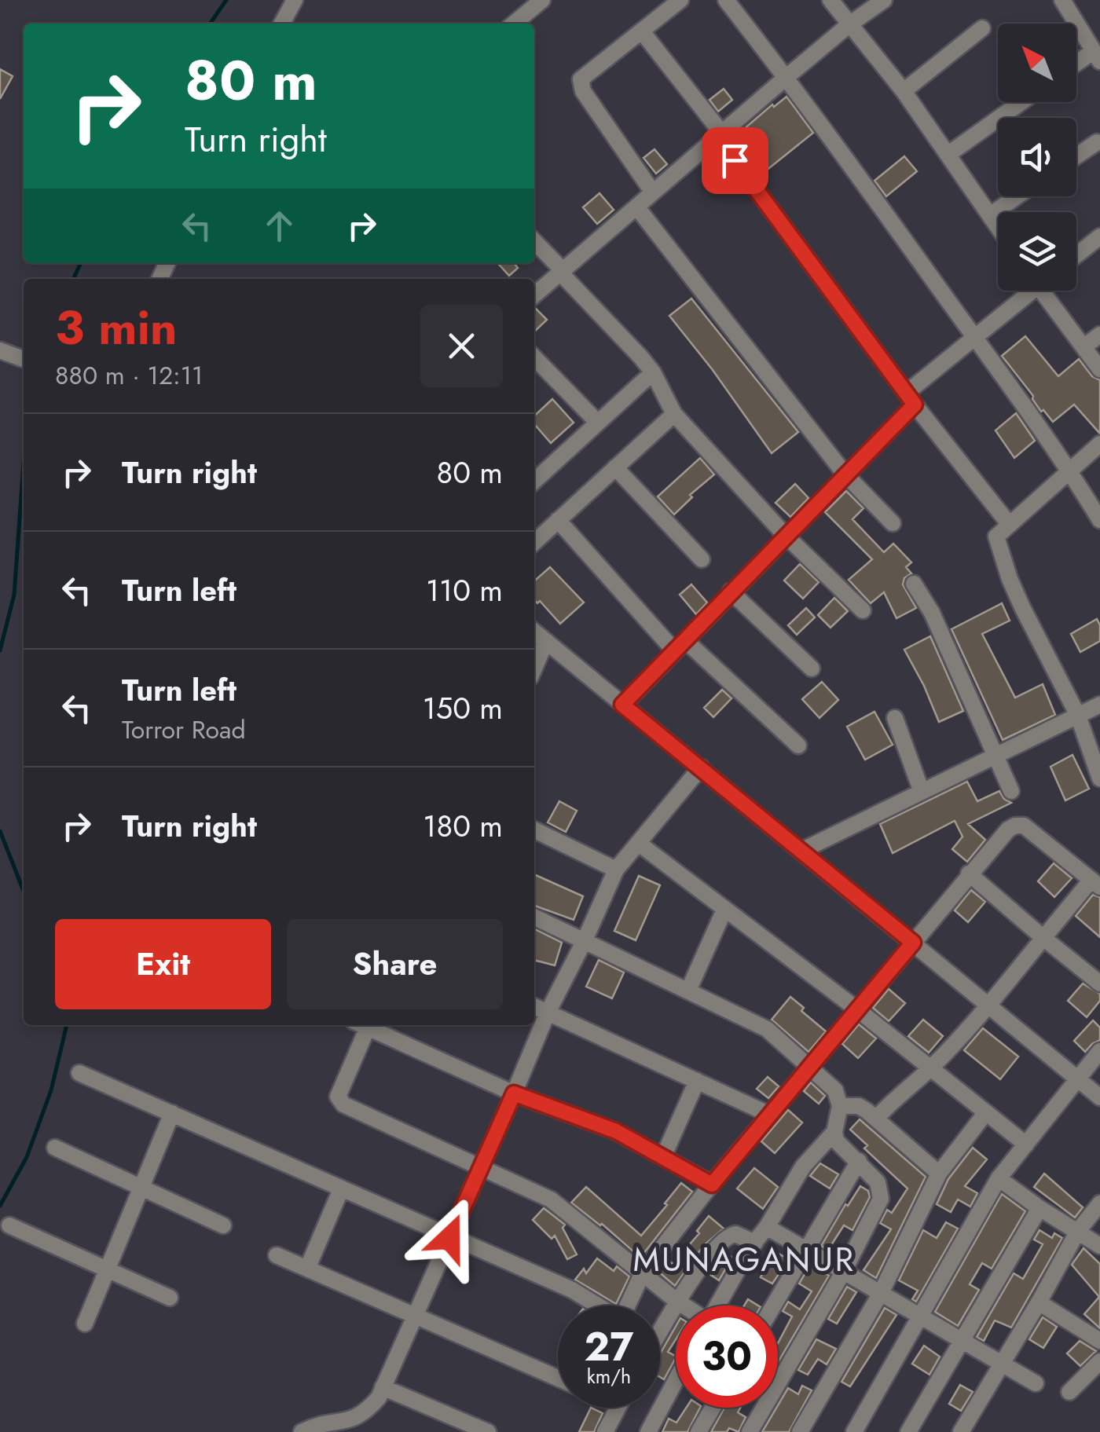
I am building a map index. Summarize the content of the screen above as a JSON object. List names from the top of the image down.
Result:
{
  "districts": ["MUNAGANUR"],
  "north": "top left",
  "page": {
    "turn": ["80 m", "Turn right"],
    "heading": ["3 min", "880 m · 12:11"],
    "list": [
      {
        "name": "Turn right",
        "value": "80 m"
      },
      {
        "name": "Turn left",
        "value": "110 m"
      },
      {
        "name": "Turn left",
        "note": "Torror Road",
        "value": "150 m"
      },
      {
        "name": "Turn right",
        "value": "180 m"
      }
    ],
    "buttons": ["Exit", "Share"],
    "speed": "27 km/h",
    "limit": "30"
  }
}
